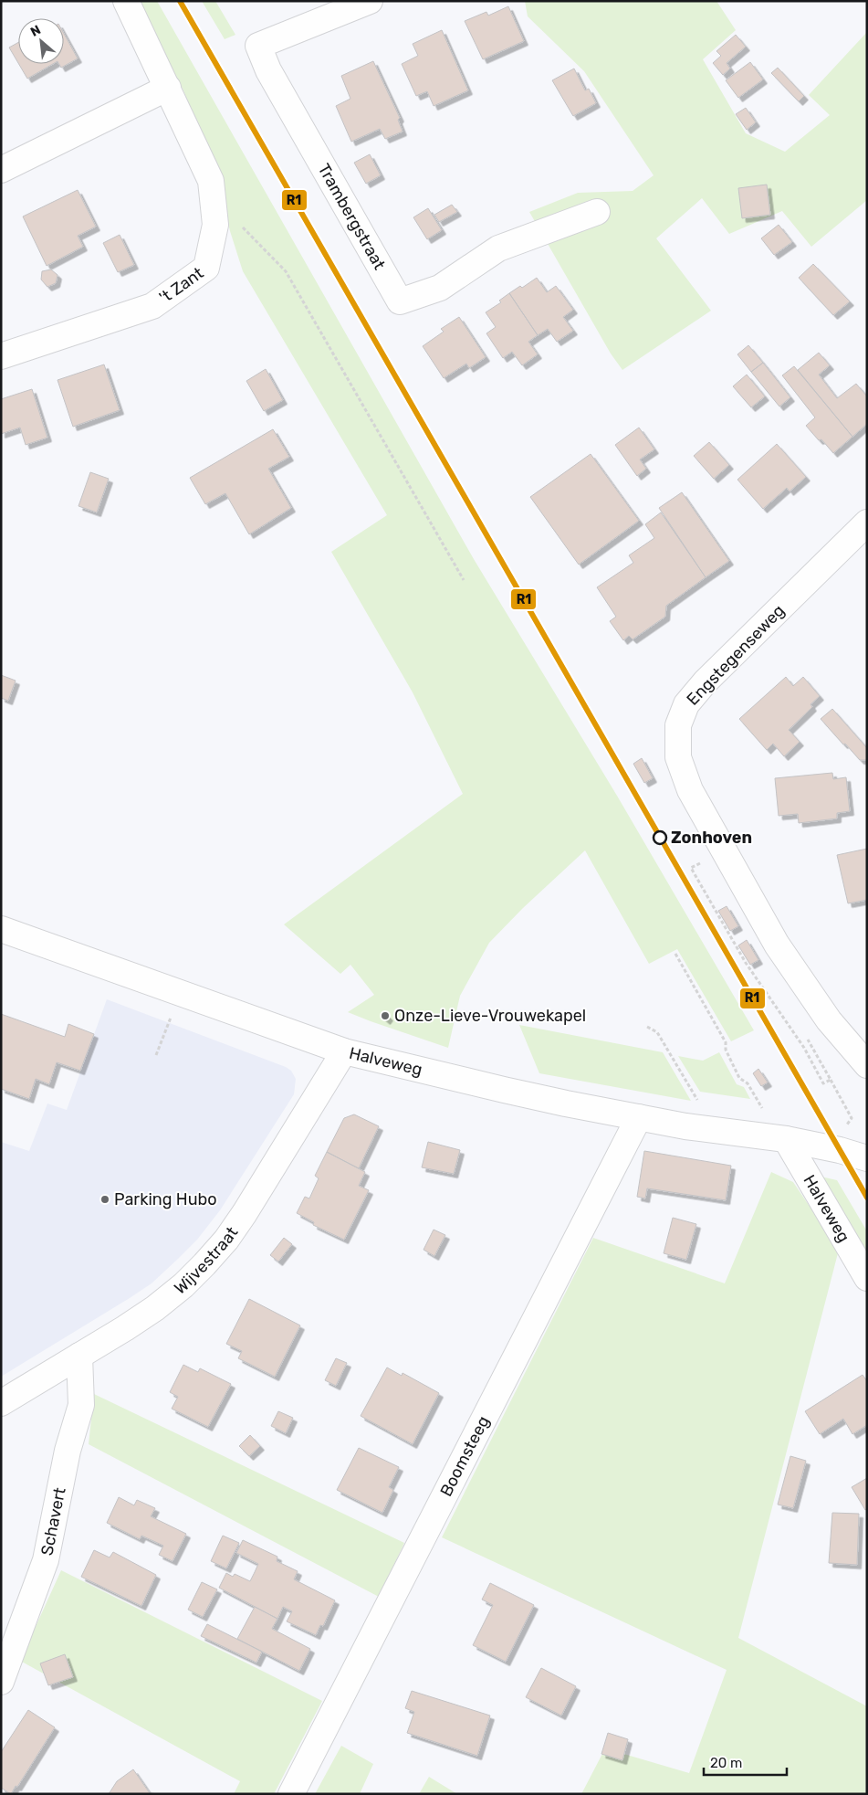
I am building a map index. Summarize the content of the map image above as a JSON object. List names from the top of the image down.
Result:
{
  "streets": {
    "street": [
      "Trambergstraat",
      "'t Zant",
      "Engstegenseweg",
      "Halveweg",
      "Wijvestraat",
      "Boomsteeg",
      "Schavert"
    ]
  },
  "crossings": [
    ["Halveweg", "Wijvestraat"],
    ["Halveweg", "Boomsteeg"],
    ["Wijvestraat", "Schavert"]
  ],
  "places": ["Zonhoven", "Onze-Lieve-Vrouwekapel", "Parking Hubo"],
  "lines": ["transit line R1"],
  "scale_bar": "20 m",
  "north": "top left"
}
